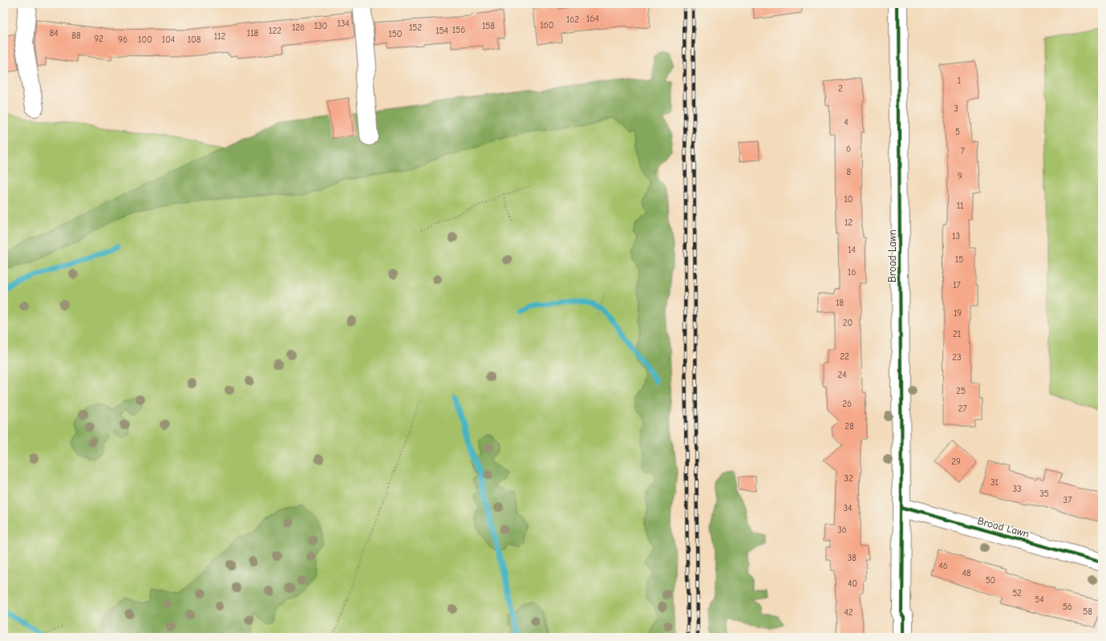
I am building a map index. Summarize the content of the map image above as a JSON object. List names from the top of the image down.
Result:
{
  "streets": {
    "street": ["Broad Lawn"]
  },
  "house_numbers": [
    "164",
    "162",
    "134",
    "160",
    "130",
    "158",
    "126",
    "152",
    "156",
    "122",
    "154",
    "84",
    "118",
    "150",
    "88",
    "112",
    "92",
    "96",
    "100",
    "104",
    "108",
    "1",
    "2",
    "3",
    "4",
    "5",
    "6",
    "7",
    "8",
    "9",
    "10",
    "11",
    "12",
    "13",
    "14",
    "15",
    "16",
    "17",
    "18",
    "19",
    "20",
    "21",
    "22",
    "23",
    "24",
    "25",
    "26",
    "27",
    "28",
    "29",
    "32",
    "31",
    "33",
    "35",
    "37",
    "34",
    "36",
    "38",
    "46",
    "48",
    "50",
    "40",
    "52",
    "54",
    "56",
    "58",
    "42"
  ]
}
